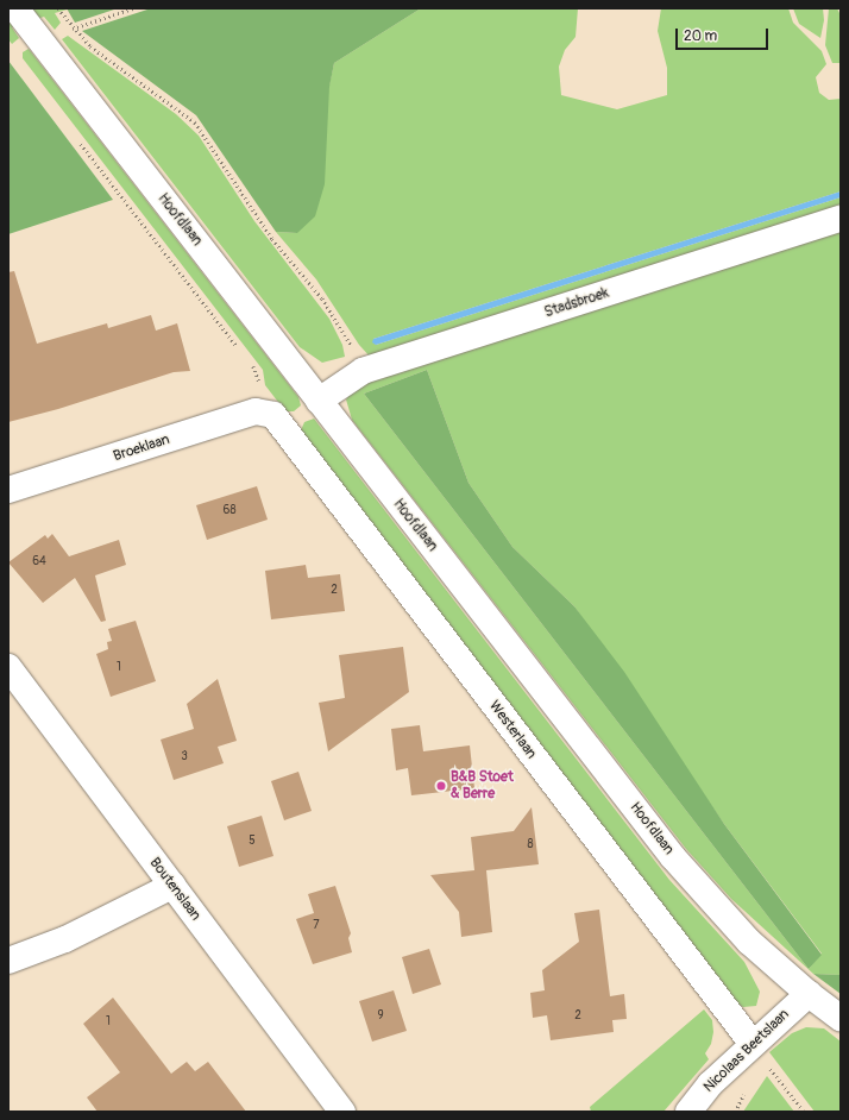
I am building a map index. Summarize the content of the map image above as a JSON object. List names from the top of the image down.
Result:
{
  "streets": {
    "street": [
      "Hoofdlaan",
      "Stadsbroek",
      "Broeklaan",
      "Westerlaan",
      "Boutenslaan",
      "Nicolaas Beetslaan"
    ]
  },
  "crossings": [
    ["Hoofdlaan", "Stadsbroek"],
    ["Hoofdlaan", "Nicolaas Beetslaan"],
    ["Broeklaan", "Westerlaan"],
    ["Westerlaan", "Nicolaas Beetslaan"]
  ],
  "places": ["B&B Stoet & Berre"],
  "house_numbers": [
    "68",
    "64",
    "2",
    "1",
    "3",
    "5",
    "8",
    "7",
    "9",
    "2",
    "1"
  ],
  "scale_bar": "20 m"
}
